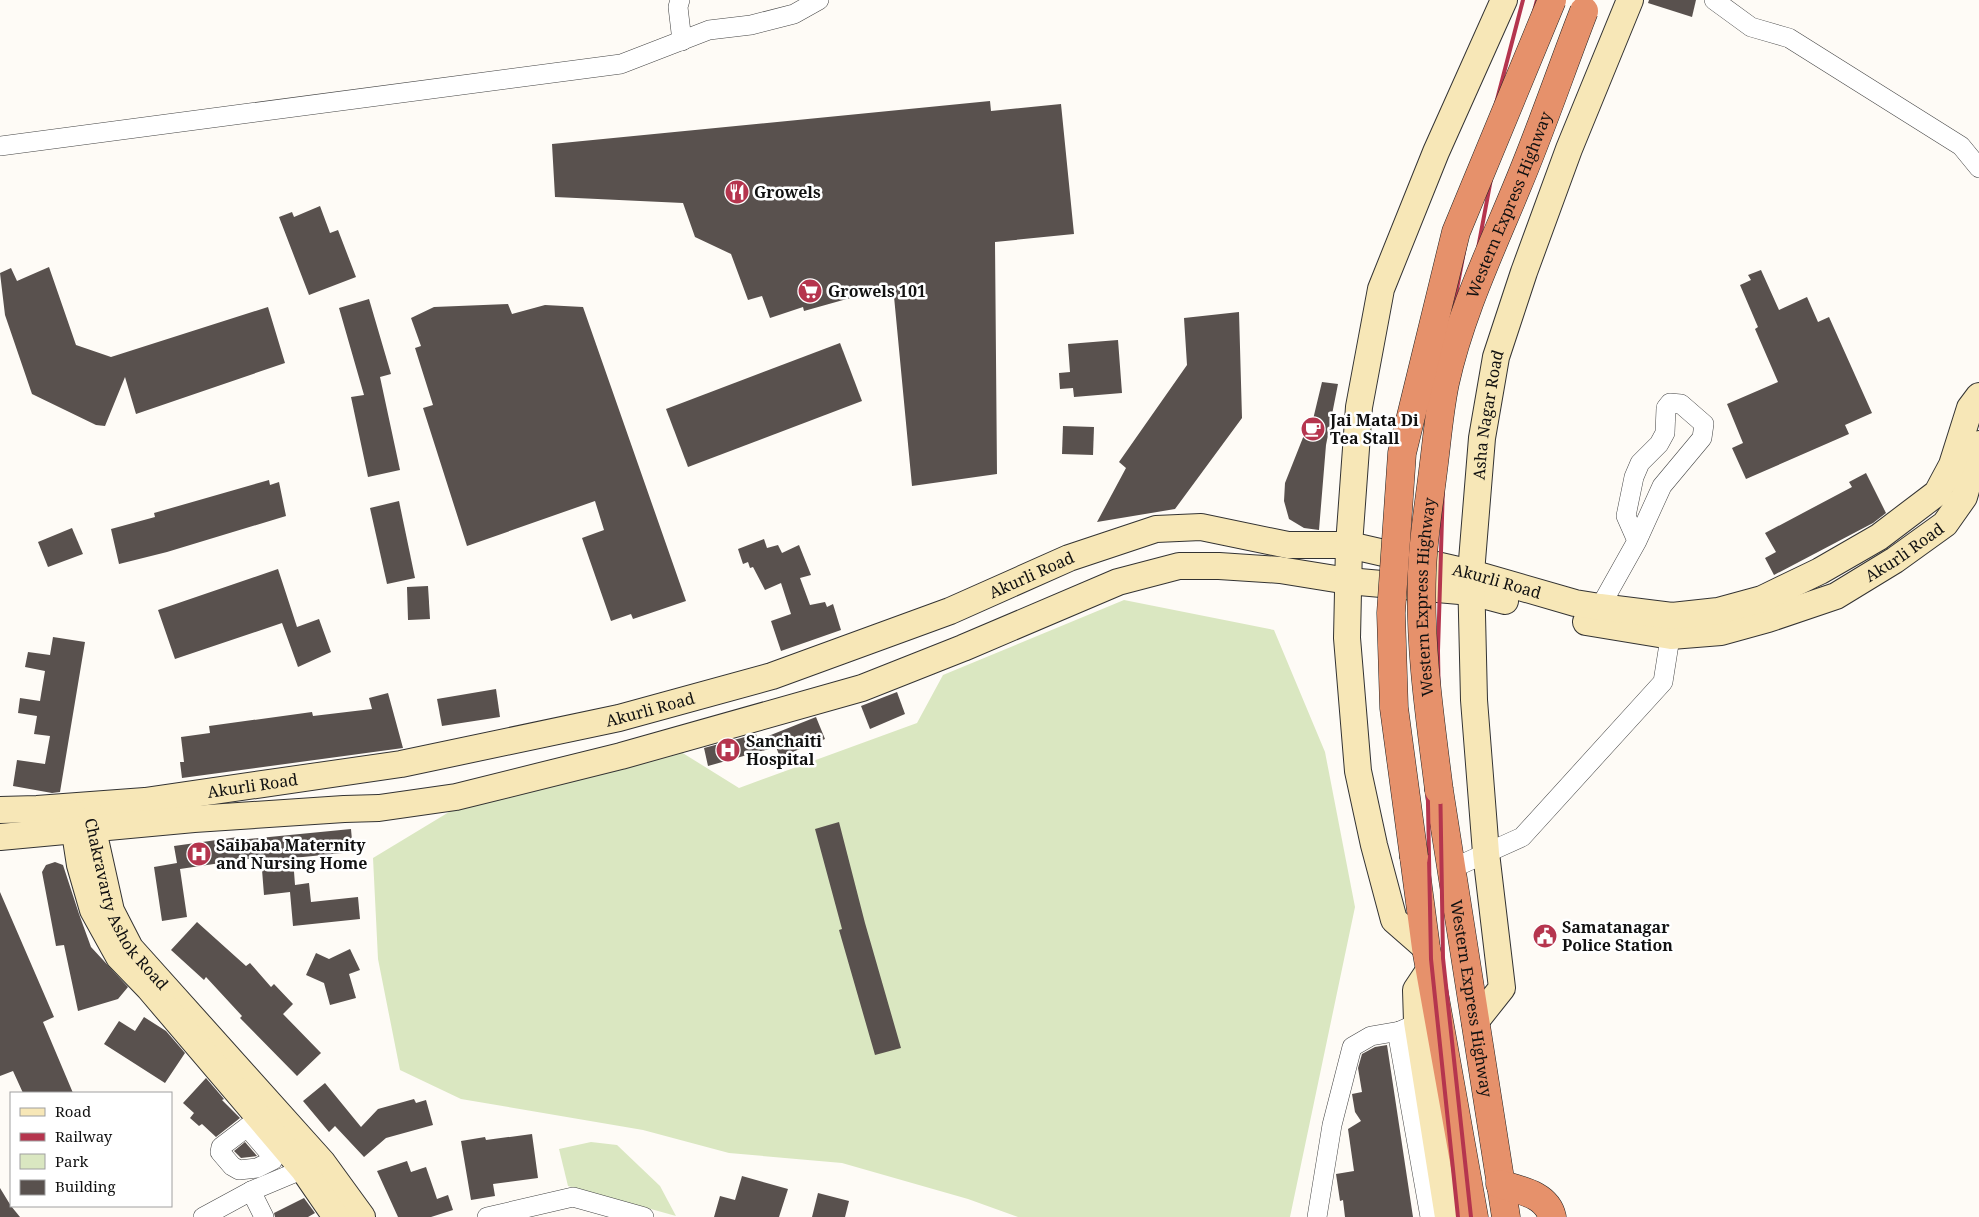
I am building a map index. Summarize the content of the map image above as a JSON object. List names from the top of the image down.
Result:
{
  "streets": {
    "highway": ["Western Express Highway"],
    "street": ["Asha Nagar Road", "Akurli Road", "Chakravarty Ashok Road"]
  },
  "crossings": [
    ["Western Express Highway", "Asha Nagar Road"],
    ["Asha Nagar Road", "Akurli Road"],
    ["Akurli Road", "Chakravarty Ashok Road"]
  ],
  "places": {
    "restaurant": ["Growels"],
    "supermarket": ["Growels 101"],
    "cafe": ["Jai Mata Di Tea Stall"],
    "hospital": ["Sanchaiti Hospital", "Saibaba Maternity and Nursing Home"],
    "public building": ["Samatanagar Police Station"]
  },
  "legend": [
    "Road",
    "Railway",
    "Park",
    "Building"
  ]
}
